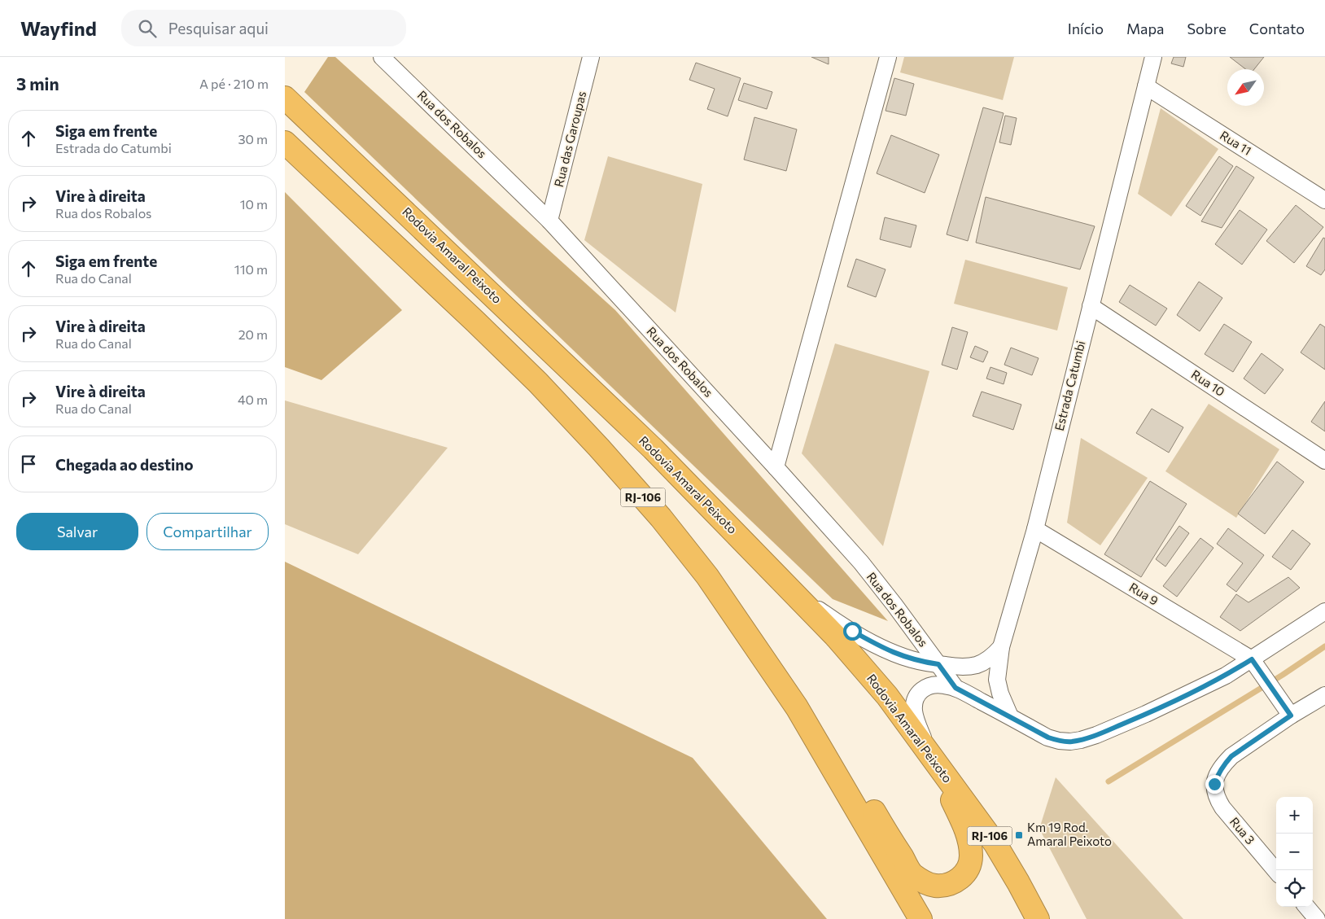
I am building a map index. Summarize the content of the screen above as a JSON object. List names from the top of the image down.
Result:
{
  "streets": {
    "highway": ["Rodovia Amaral Peixoto", "RJ-106"],
    "street": [
      "Rua dos Robalos",
      "Rua das Garoupas",
      "Rua 11",
      "Rua 10",
      "Estrada Catumbi",
      "Rua 9",
      "Rua 3"
    ]
  },
  "crossings": [
    ["Rua dos Robalos", "Rua das Garoupas"],
    ["Rua 11", "Estrada Catumbi"],
    ["Rua 10", "Estrada Catumbi"],
    ["Estrada Catumbi", "Rua 9"]
  ],
  "places": {
    "transit": ["Km 19 Rod. Amaral Peixoto"]
  },
  "north": "bottom left",
  "page": {
    "header": "Wayfind",
    "search": "Pesquisar aqui",
    "nav": [
      "Início",
      "Mapa",
      "Sobre",
      "Contato"
    ],
    "heading": ["3 min", "A pé · 210 m"],
    "list": [
      ["Siga em frente", "Estrada do Catumbi", "30 m"],
      ["Vire à direita", "Rua dos Robalos", "10 m"],
      ["Siga em frente", "Rua do Canal", "110 m"],
      ["Vire à direita", "Rua do Canal", "20 m"],
      ["Vire à direita", "Rua do Canal", "40 m"],
      "Chegada ao destino"
    ],
    "buttons": ["Salvar", "Compartilhar"],
    "map_buttons": ["+", "−"]
  }
}
